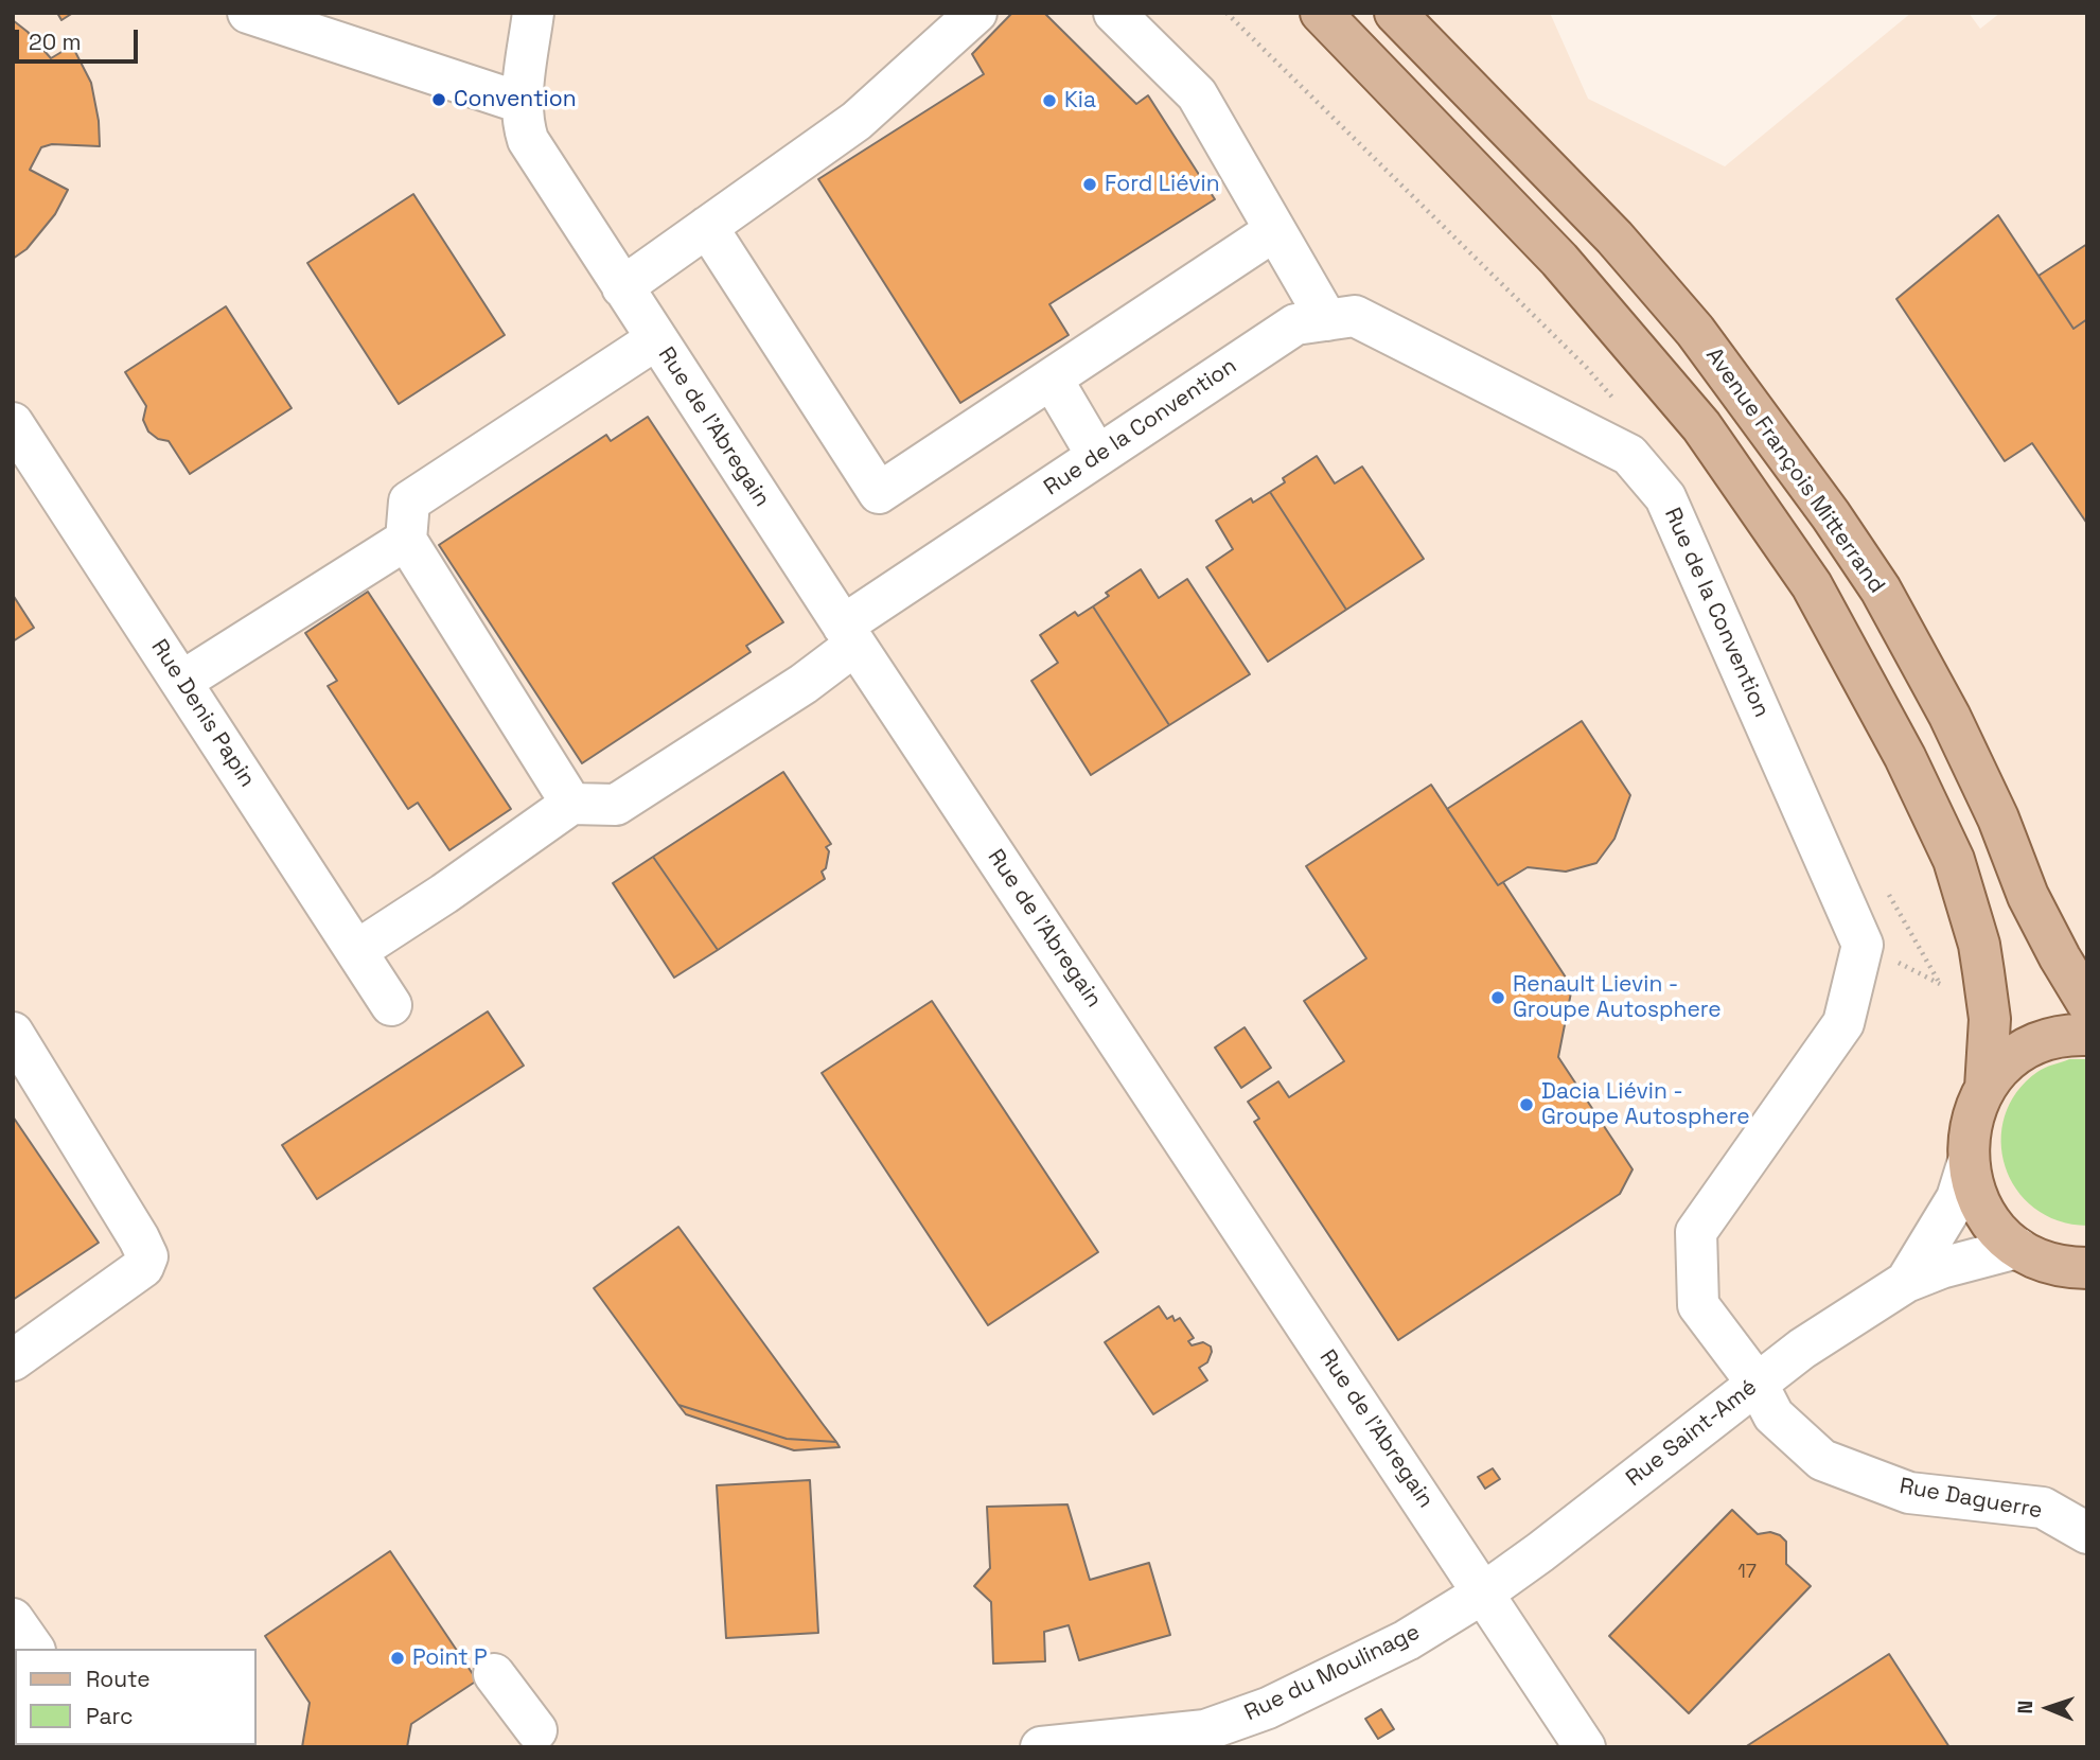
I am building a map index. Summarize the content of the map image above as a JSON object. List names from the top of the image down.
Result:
{
  "streets": {
    "main road": ["Avenue François Mitterrand"],
    "street": [
      "Rue de l'Abregain",
      "Rue de la Convention",
      "Rue Denis Papin",
      "Rue Saint-Amé",
      "Rue Daguerre",
      "Rue du Moulinage"
    ]
  },
  "crossings": [
    ["Rue de l'Abregain", "Rue de la Convention"],
    ["Rue de l'Abregain", "Rue Saint-Amé"],
    ["Rue de l'Abregain", "Rue du Moulinage"],
    ["Rue Saint-Amé", "Rue Daguerre"],
    ["Rue Saint-Amé", "Rue du Moulinage"]
  ],
  "places": [
    "Convention",
    "Kia",
    "Ford Liévin",
    "Renault Lievin - Groupe Autosphere",
    "Dacia Liévin - Groupe Autosphere",
    "Point P"
  ],
  "house_numbers": ["17"],
  "legend": ["Route", "Parc"],
  "scale_bar": "20 m",
  "north": "left"
}
